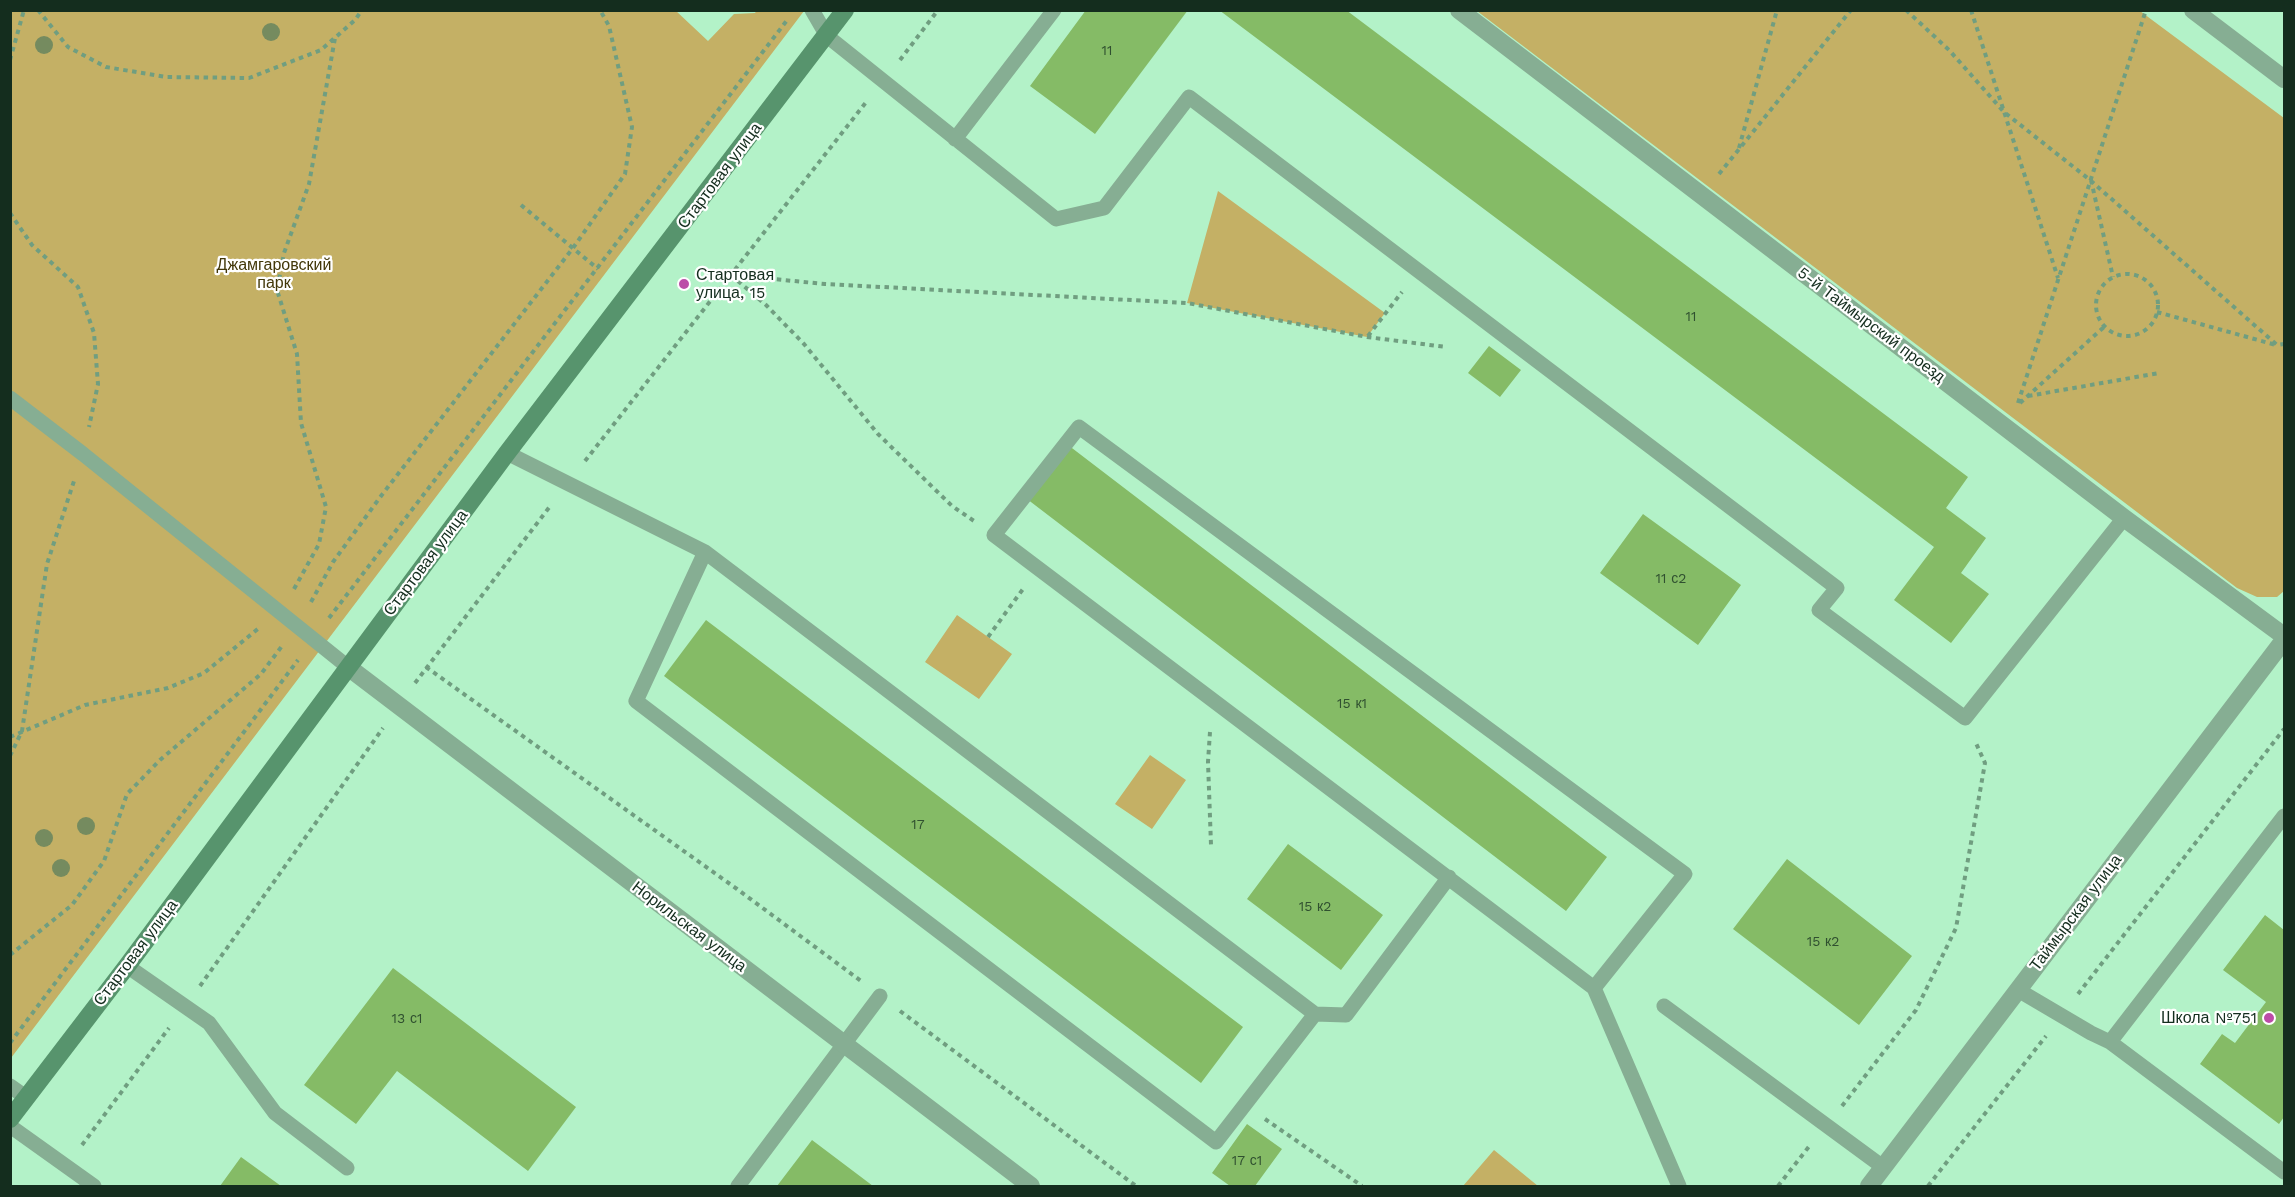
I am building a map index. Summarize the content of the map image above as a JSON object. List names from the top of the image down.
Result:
{
  "streets": {
    "street": [
      "Стартовая улица",
      "5-й Таймырский проезд",
      "Таймырская улица",
      "Норильская улица"
    ]
  },
  "crossings": [
    ["Стартовая улица", "Норильская улица"],
    ["5-й Таймырский проезд", "Таймырская улица"]
  ],
  "parks": ["Джамгаровский парк"],
  "places": ["Стартовая улица, 15", "Школа №751"],
  "house_numbers": [
    "11",
    "11",
    "11 с2",
    "15 к1",
    "17",
    "15 к2",
    "15 к2",
    "13 с1",
    "17 с1"
  ]
}
